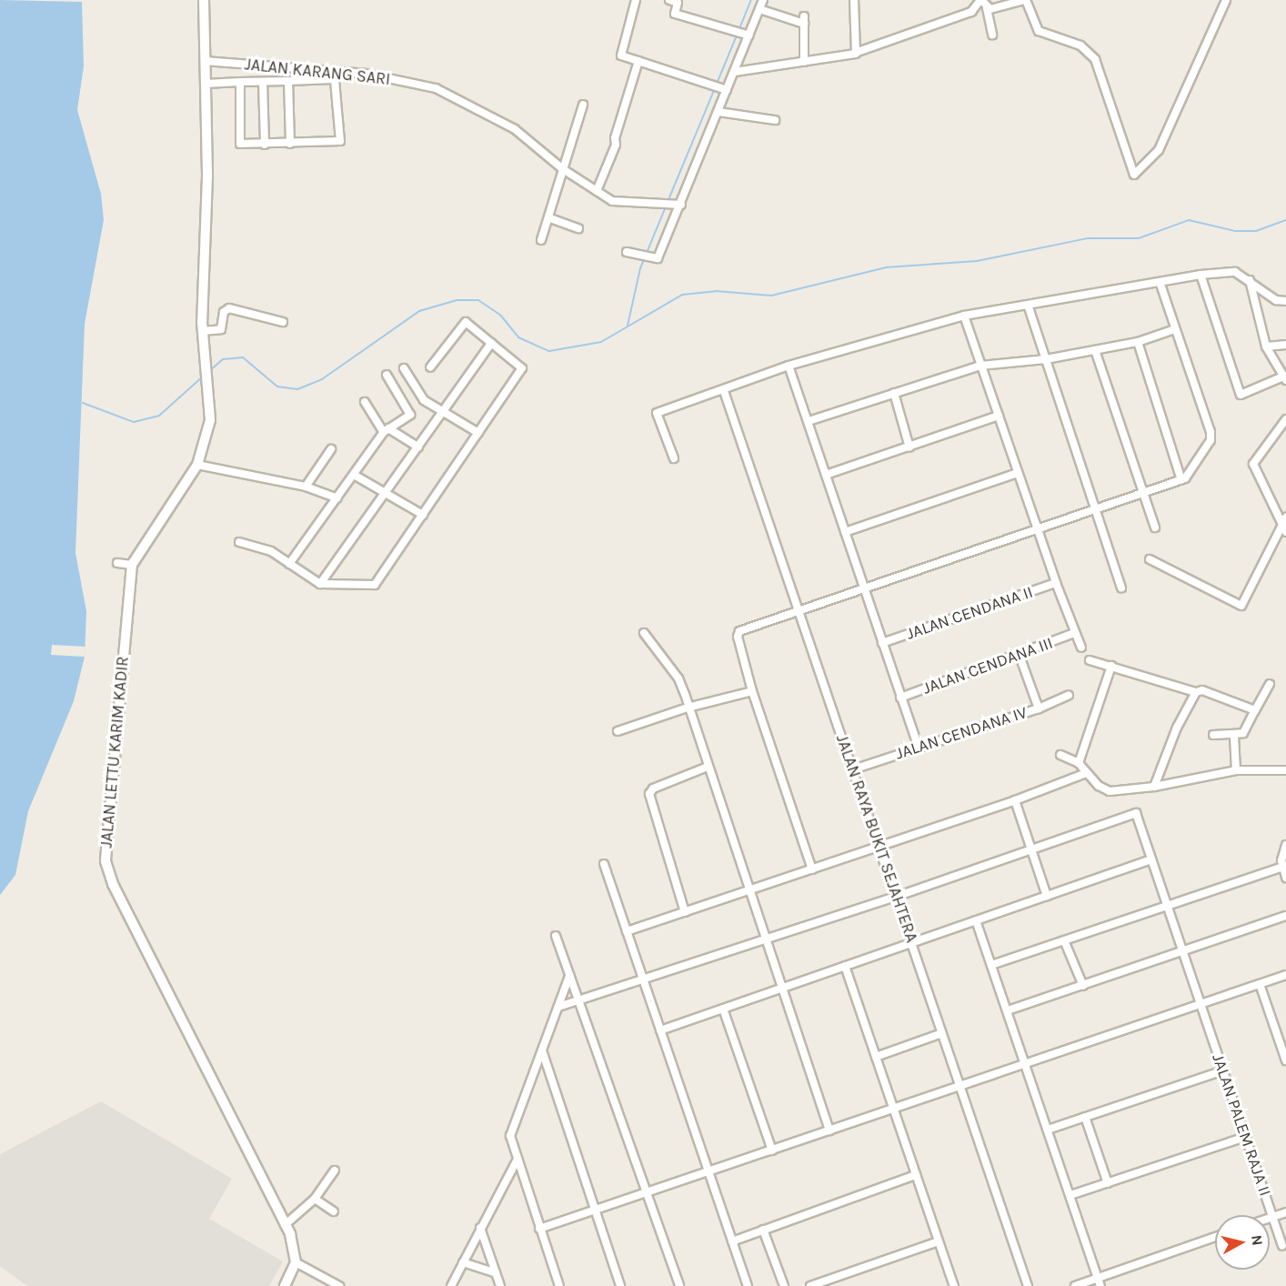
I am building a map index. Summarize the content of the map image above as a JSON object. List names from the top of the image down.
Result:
{
  "streets": {
    "street": [
      "JALAN KARANG SARI",
      "JALAN CENDANA II",
      "JALAN CENDANA III",
      "JALAN CENDANA IV",
      "JALAN LETTU KARIM KADIR",
      "JALAN RAYA BUKIT SEJAHTERA",
      "JALAN PALEM RAJA II"
    ]
  },
  "crossings": [
    ["JALAN KARANG SARI", "JALAN LETTU KARIM KADIR"],
    ["JALAN CENDANA IV", "JALAN RAYA BUKIT SEJAHTERA"]
  ],
  "north": "right"
}
